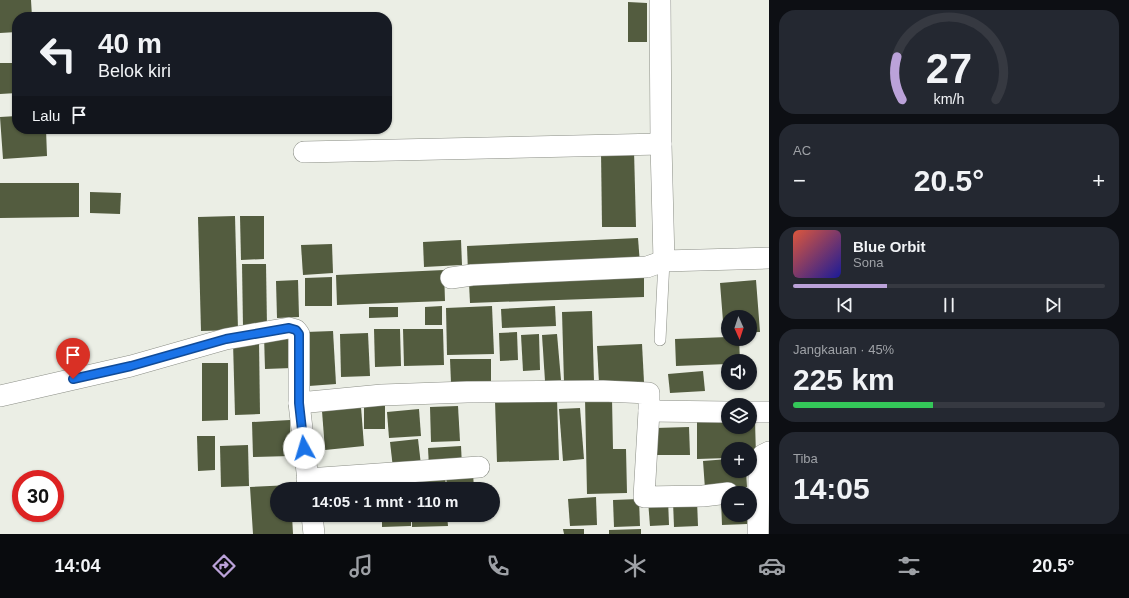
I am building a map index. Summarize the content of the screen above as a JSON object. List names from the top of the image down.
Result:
{
  "north": "bottom",
  "page": {
    "turn": ["40 m", "Belok kiri"],
    "then": "Lalu",
    "tile": [
      "AC",
      ["Jangkauan · 45%", "225 km"],
      ["Tiba", "14:05"]
    ],
    "heat": ["−", "20.5°", "+"],
    "song": ["Blue Orbit", "Sona"],
    "map_buttons": ["+", "−"],
    "limit": "30",
    "trip": "14:05 · 1 mnt · 110 m",
    "tabs": ["14:04", "20.5°"],
    "gauge": ["27", "km/h"]
  }
}
